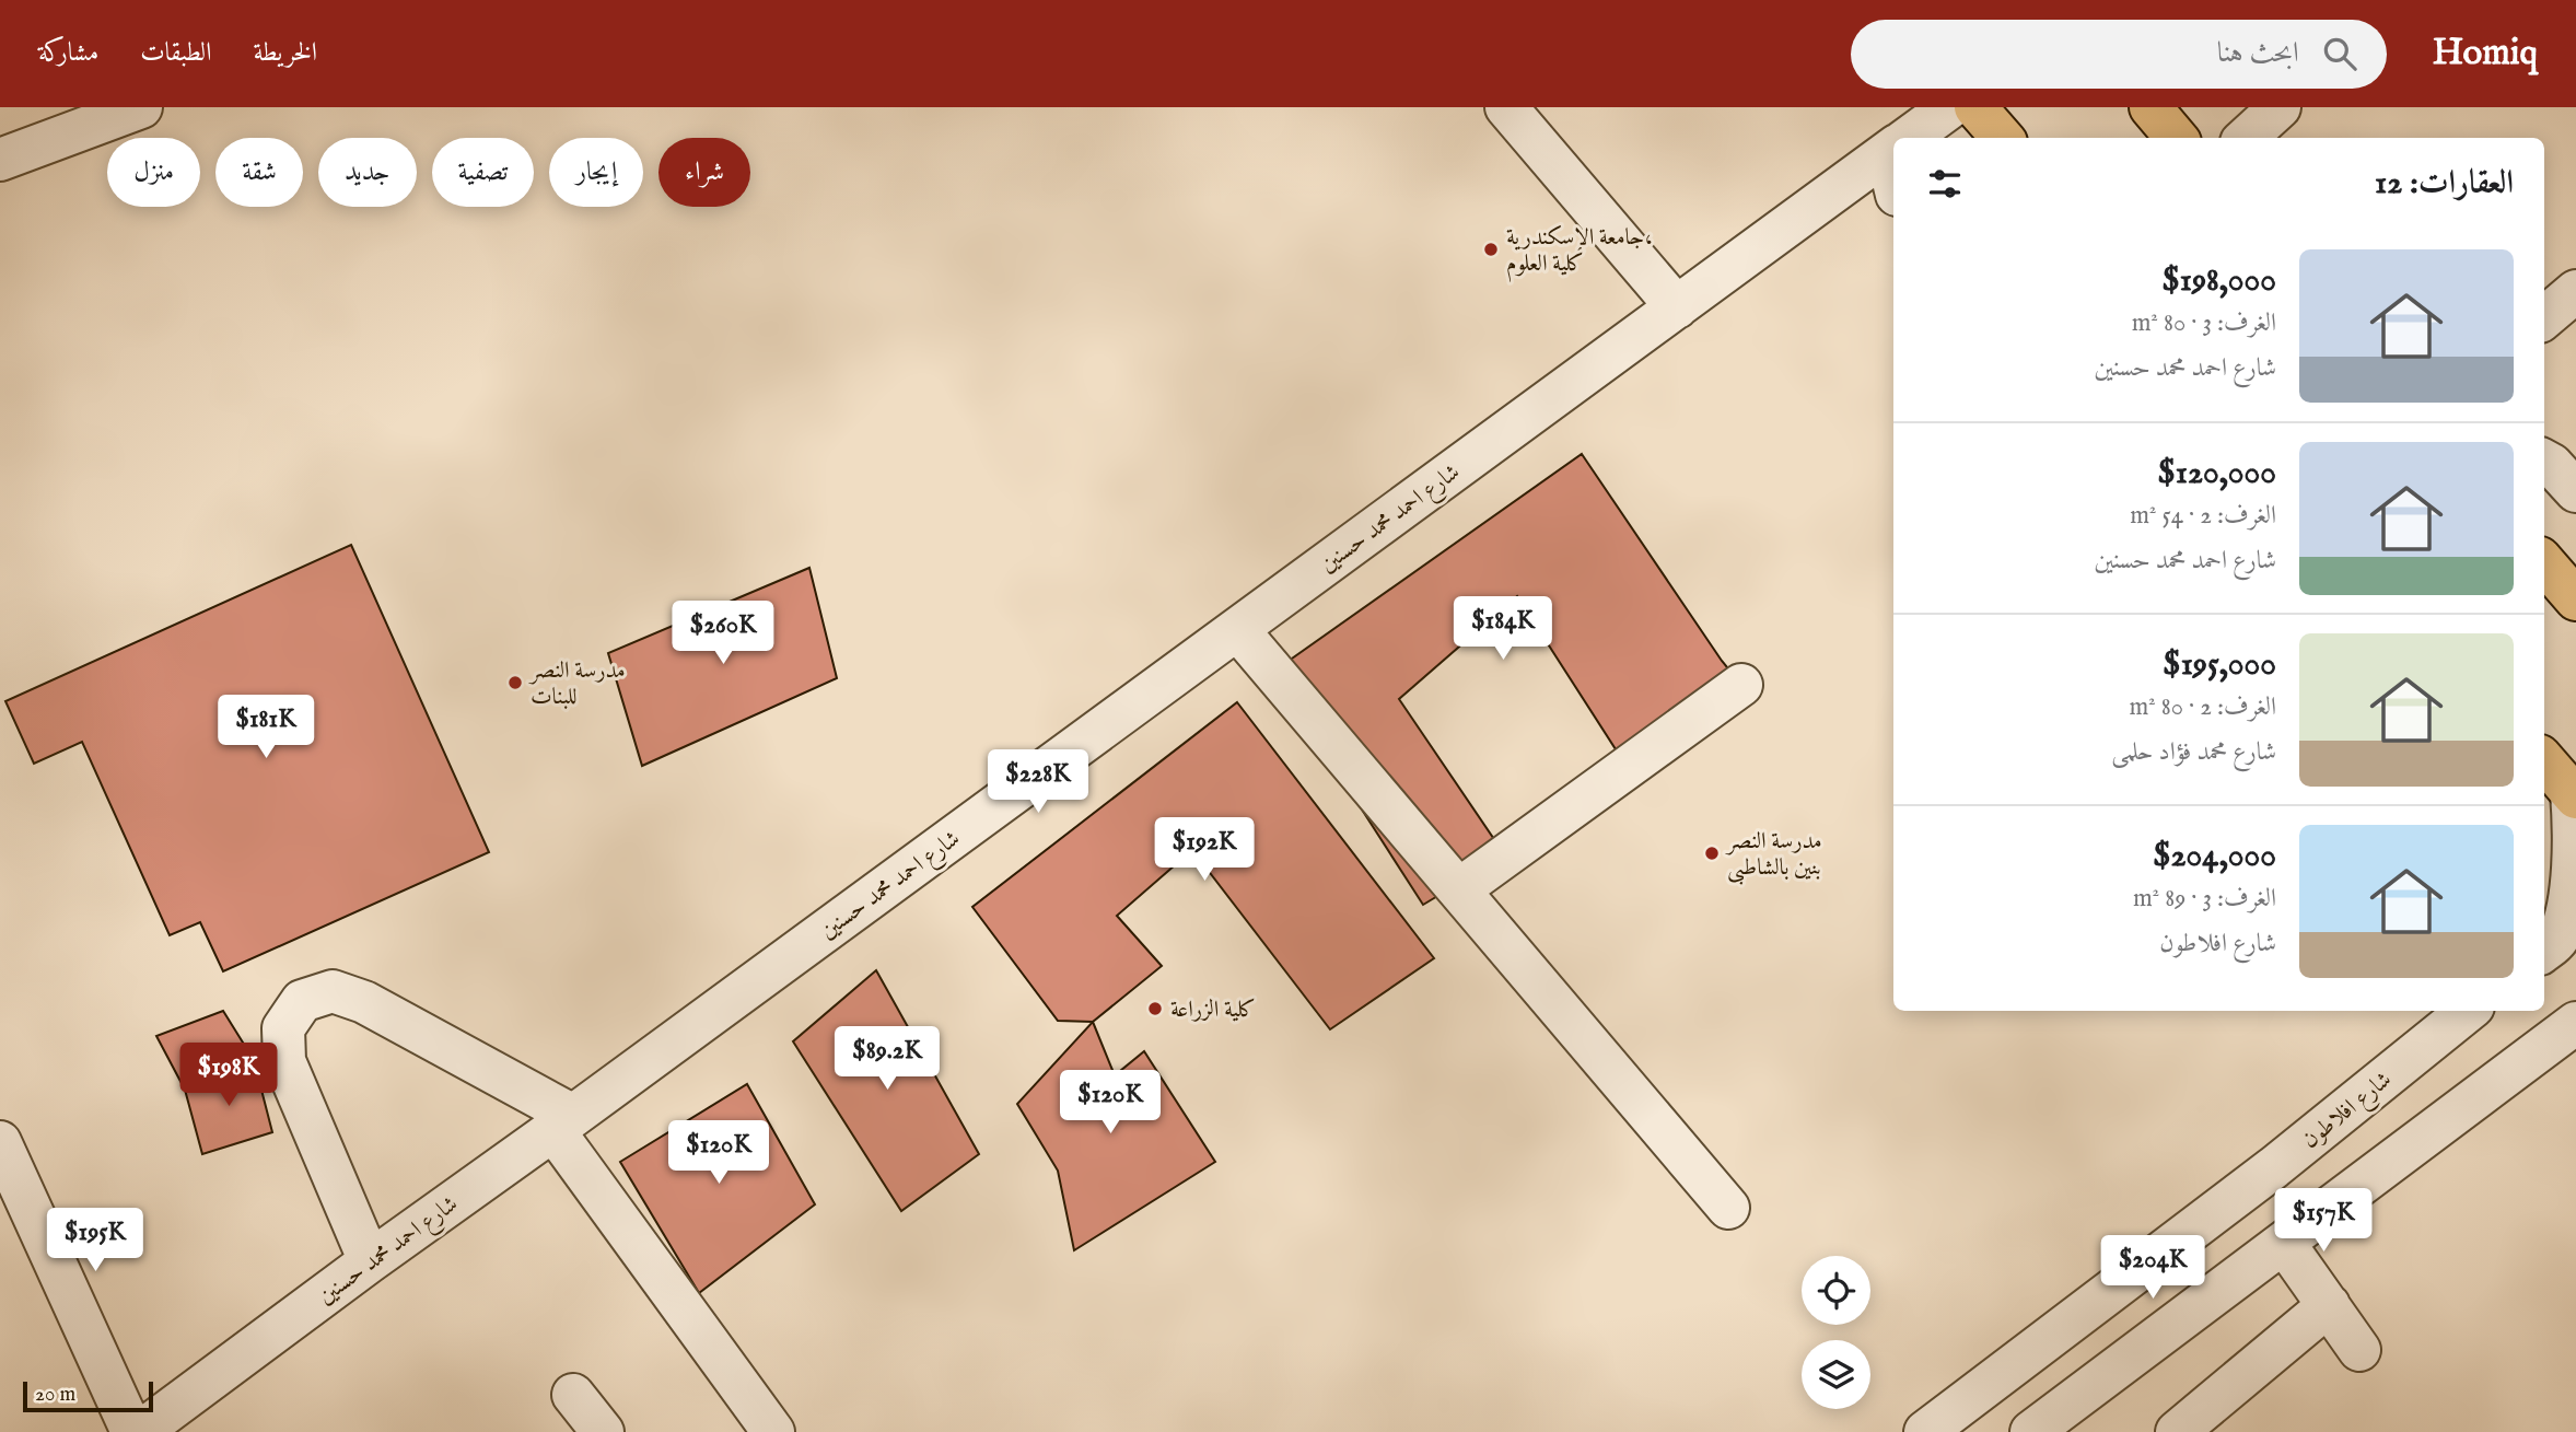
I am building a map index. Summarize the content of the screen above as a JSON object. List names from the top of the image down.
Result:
{
  "streets": {
    "street": ["شارع احمد محمد حسنين", "شارع افلاطون"]
  },
  "places": [
    "جامعة الإسكندرية، كلية العلوم",
    "مدرسة النصر للبنات",
    "مدرسة النصر بنين بالشاطبى",
    "كلية الزراعة"
  ],
  "scale_bar": "20 m",
  "page": {
    "header": "Homiq",
    "search": "ابحث هنا",
    "nav": ["الخريطة", "الطبقات", "مشاركة"],
    "chip": [
      "شراء",
      "إيجار",
      "تصفية",
      "جديد",
      "شقة",
      "منزل"
    ],
    "heading": "العقارات: 12",
    "list": [
      {
        "name": "$198,000",
        "note": "الغرف: 3 · 80 m² · شارع احمد محمد حسنين"
      },
      {
        "name": "$120,000",
        "note": "الغرف: 2 · 54 m² · شارع احمد محمد حسنين"
      },
      {
        "name": "$195,000",
        "note": "الغرف: 2 · 80 m² · شارع محمد فؤاد حلمى"
      },
      {
        "name": "$204,000",
        "note": "الغرف: 3 · 89 m² · شارع افلاطون"
      }
    ],
    "price": [
      "$184K",
      "$260K",
      "$181K",
      "$228K",
      "$192K",
      "$89.2K",
      "$198K",
      "$120K",
      "$120K",
      "$157K",
      "$195K",
      "$204K"
    ],
    "scale": "20 m"
  }
}
